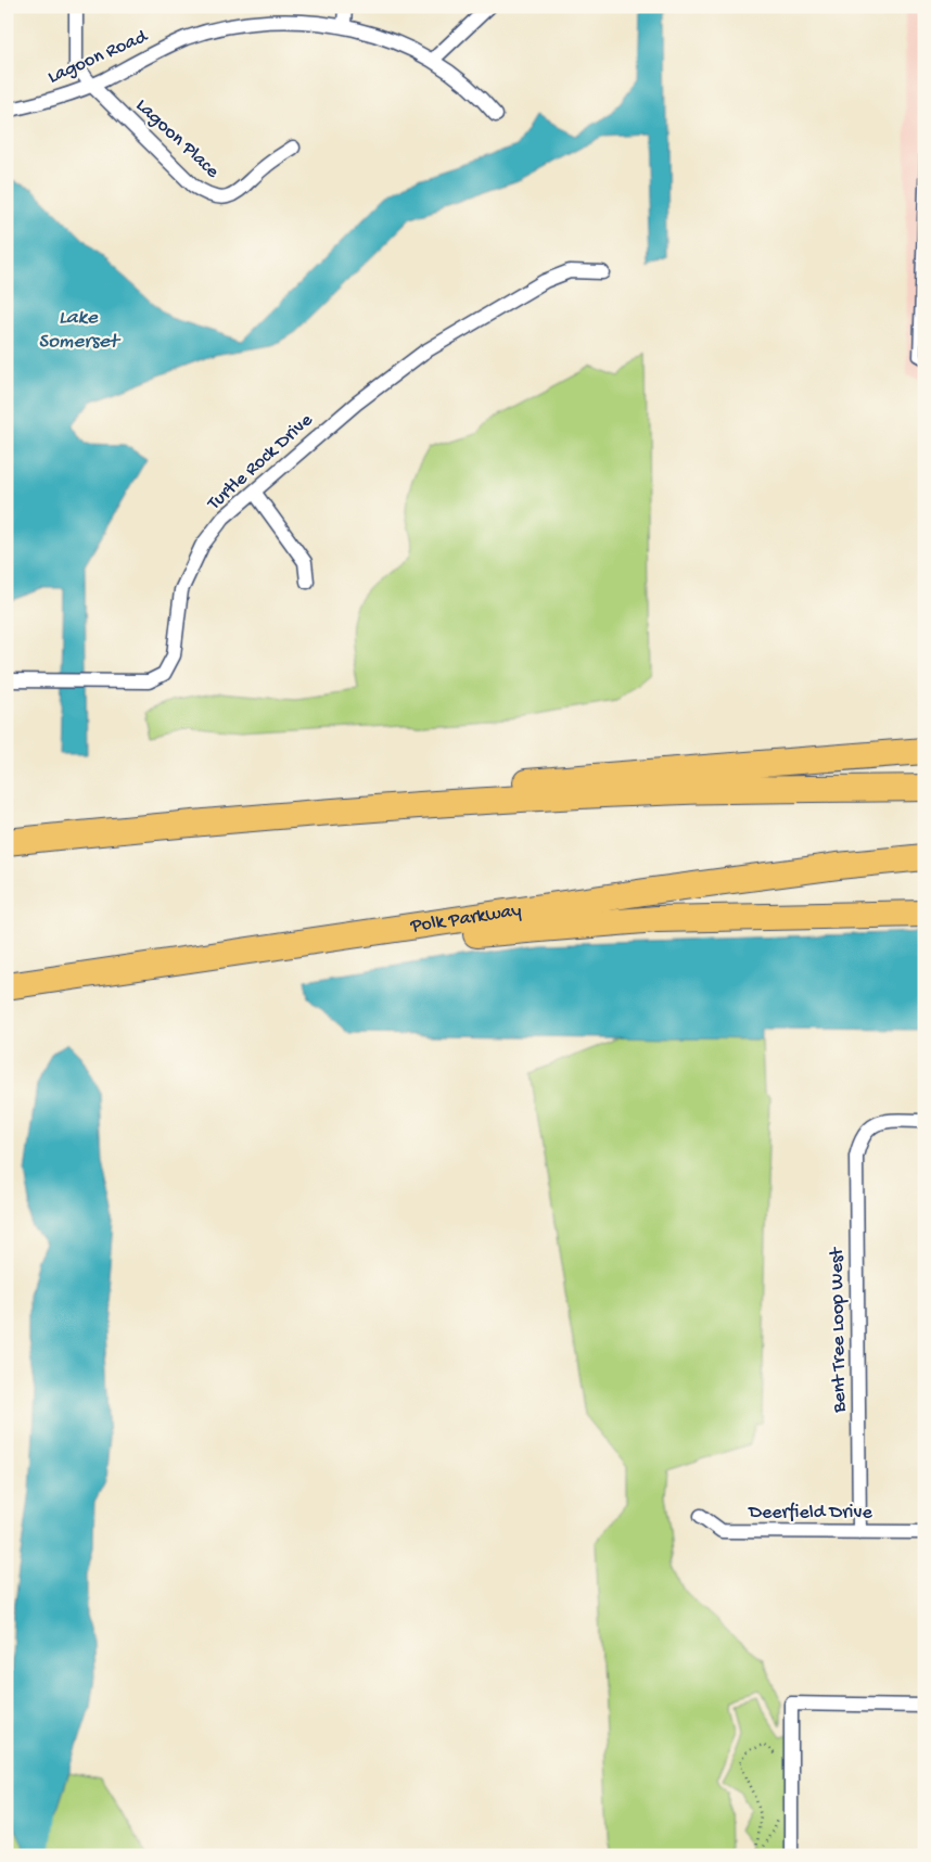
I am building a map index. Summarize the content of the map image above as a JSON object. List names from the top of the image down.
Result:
{
  "streets": {
    "highway": ["Polk Parkway"],
    "street": [
      "Lagoon Road",
      "Lagoon Place",
      "Turtle Rock Drive",
      "Bent Tree Loop West",
      "Deerfield Drive"
    ]
  },
  "crossings": [
    ["Lagoon Road", "Lagoon Place"],
    ["Bent Tree Loop West", "Deerfield Drive"]
  ],
  "water": ["Lake Somerset"]
}
